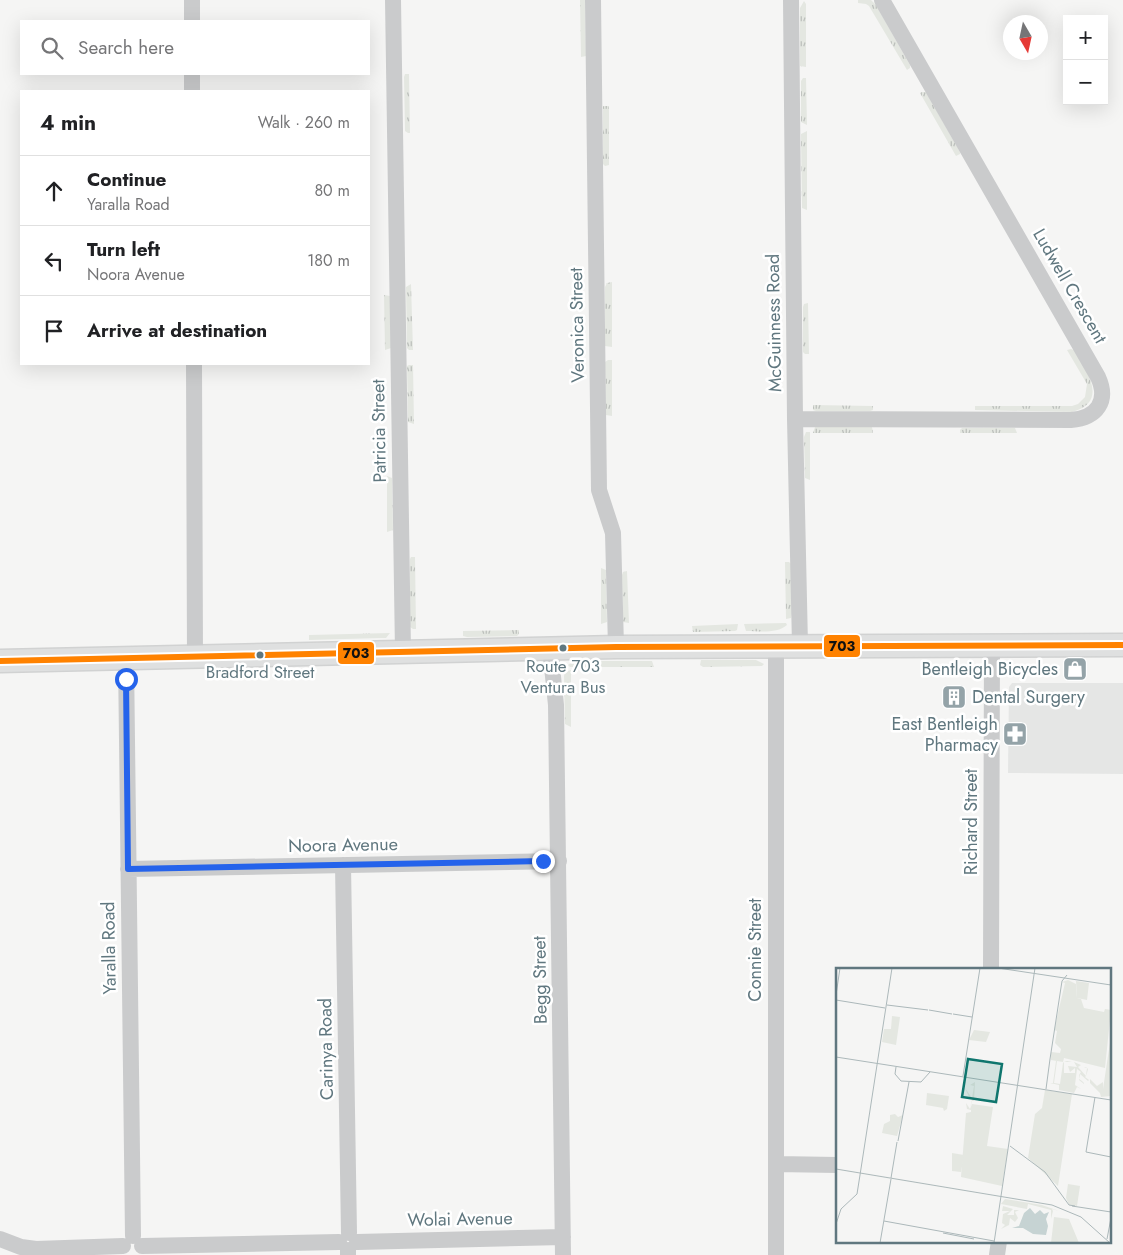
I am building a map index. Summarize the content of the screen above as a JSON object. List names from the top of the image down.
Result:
{
  "streets": {
    "street": [
      "Ludwell Crescent",
      "McGuinness Road",
      "Veronica Street",
      "Patricia Street",
      "Richard Street",
      "Noora Avenue",
      "Yaralla Road",
      "Connie Street",
      "Begg Street",
      "Carinya Road",
      "Wolai Avenue"
    ]
  },
  "crossings": [
    ["Ludwell Crescent", "McGuinness Road"],
    ["Noora Avenue", "Yaralla Road"],
    ["Noora Avenue", "Begg Street"],
    ["Noora Avenue", "Carinya Road"],
    ["Yaralla Road", "Wolai Avenue"],
    ["Begg Street", "Wolai Avenue"],
    ["Carinya Road", "Wolai Avenue"]
  ],
  "places": {
    "other": ["Route 703 Ventura Bus", "Bradford Street"],
    "shop": ["Bentleigh Bicycles"],
    "building": ["Dental Surgery"],
    "pharmacy": ["East Bentleigh Pharmacy"]
  },
  "lines": ["transit line 703"],
  "north": "bottom",
  "page": {
    "map_buttons": ["+", "−"],
    "search": "Search here",
    "heading": ["4 min", "Walk · 260 m"],
    "list": [
      ["Continue", "Yaralla Road", "80 m"],
      ["Turn left", "Noora Avenue", "180 m"],
      "Arrive at destination"
    ]
  }
}
